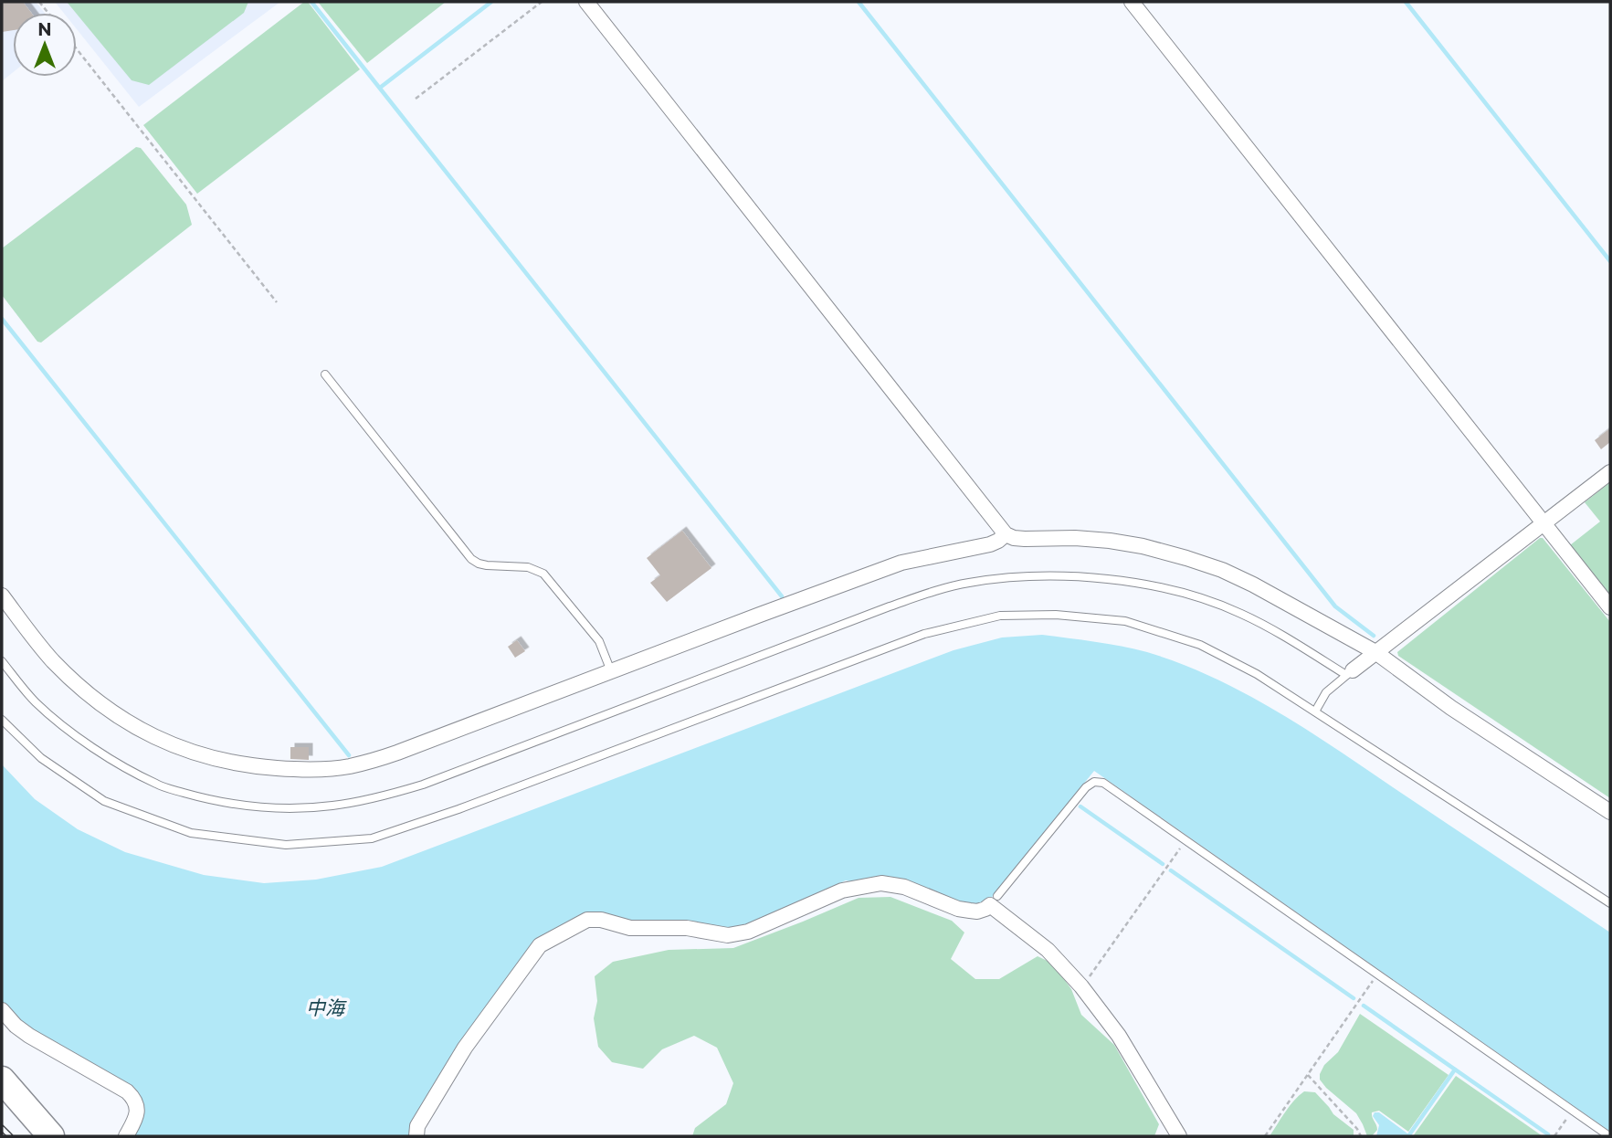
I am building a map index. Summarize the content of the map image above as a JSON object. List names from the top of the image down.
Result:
{
  "water": ["中海"],
  "north": "top"
}
